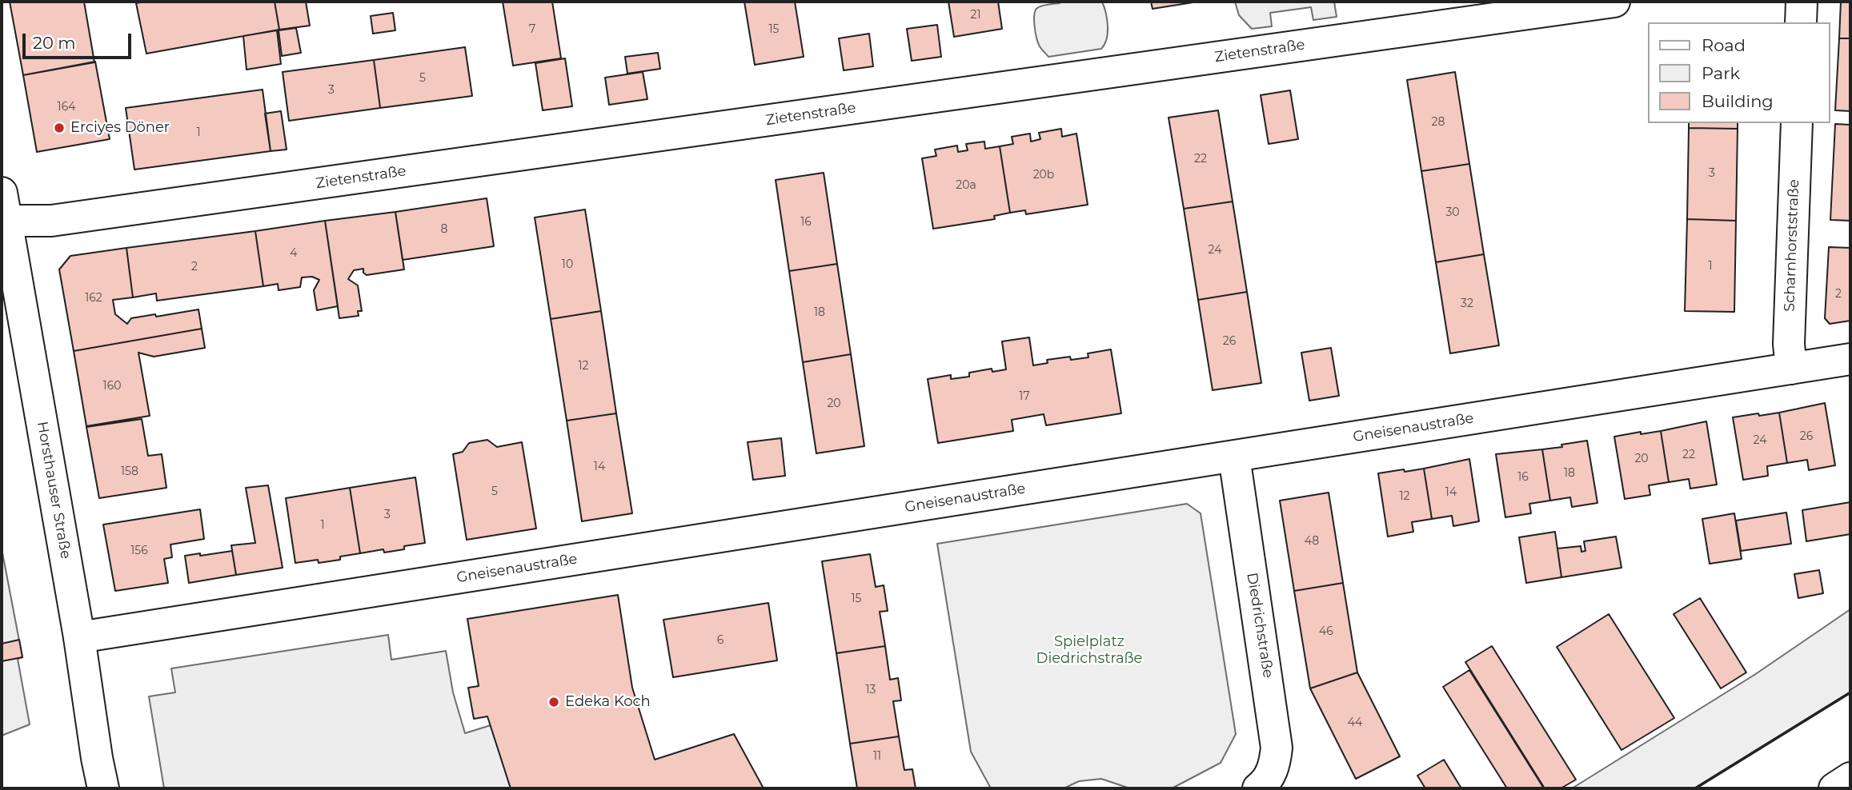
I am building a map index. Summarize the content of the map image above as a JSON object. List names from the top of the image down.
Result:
{
  "streets": {
    "main road": [
      "Zietenstraße",
      "Scharnhorststraße",
      "Gneisenaustraße",
      "Horsthauser Straße",
      "Diedrichstraße"
    ]
  },
  "crossings": [
    ["Zietenstraße", "Horsthauser Straße"],
    ["Scharnhorststraße", "Gneisenaustraße"],
    ["Gneisenaustraße", "Horsthauser Straße"],
    ["Gneisenaustraße", "Diedrichstraße"]
  ],
  "parks": ["Spielplatz Diedrichstraße"],
  "places": ["Erciyes Döner", "Edeka Koch"],
  "house_numbers": [
    "21",
    "7",
    "15",
    "5",
    "3",
    "164",
    "28",
    "1",
    "22",
    "3",
    "20b",
    "20a",
    "30",
    "16",
    "8",
    "24",
    "4",
    "10",
    "1",
    "2",
    "2",
    "162",
    "32",
    "18",
    "26",
    "12",
    "160",
    "17",
    "20",
    "26",
    "24",
    "22",
    "20",
    "14",
    "158",
    "18",
    "16",
    "5",
    "14",
    "12",
    "3",
    "1",
    "48",
    "156",
    "15",
    "46",
    "6",
    "13",
    "44",
    "11"
  ],
  "legend": ["Road", "Park", "Building"],
  "scale_bar": "20 m"
}
